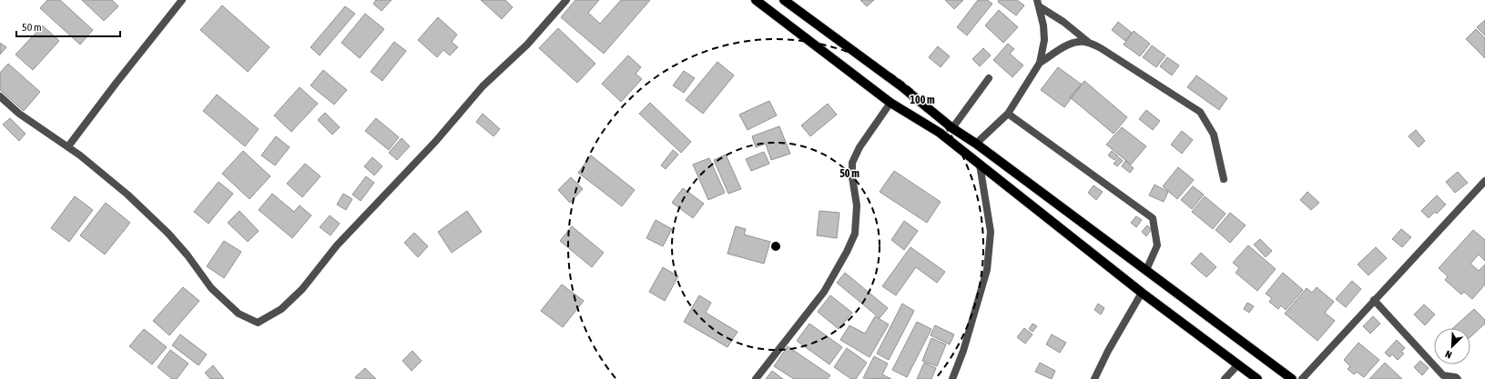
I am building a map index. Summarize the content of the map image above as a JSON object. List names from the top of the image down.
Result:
{
  "scale_bar": "50 m",
  "north": "bottom left",
  "rings": ["100 m", "50 m"]
}
